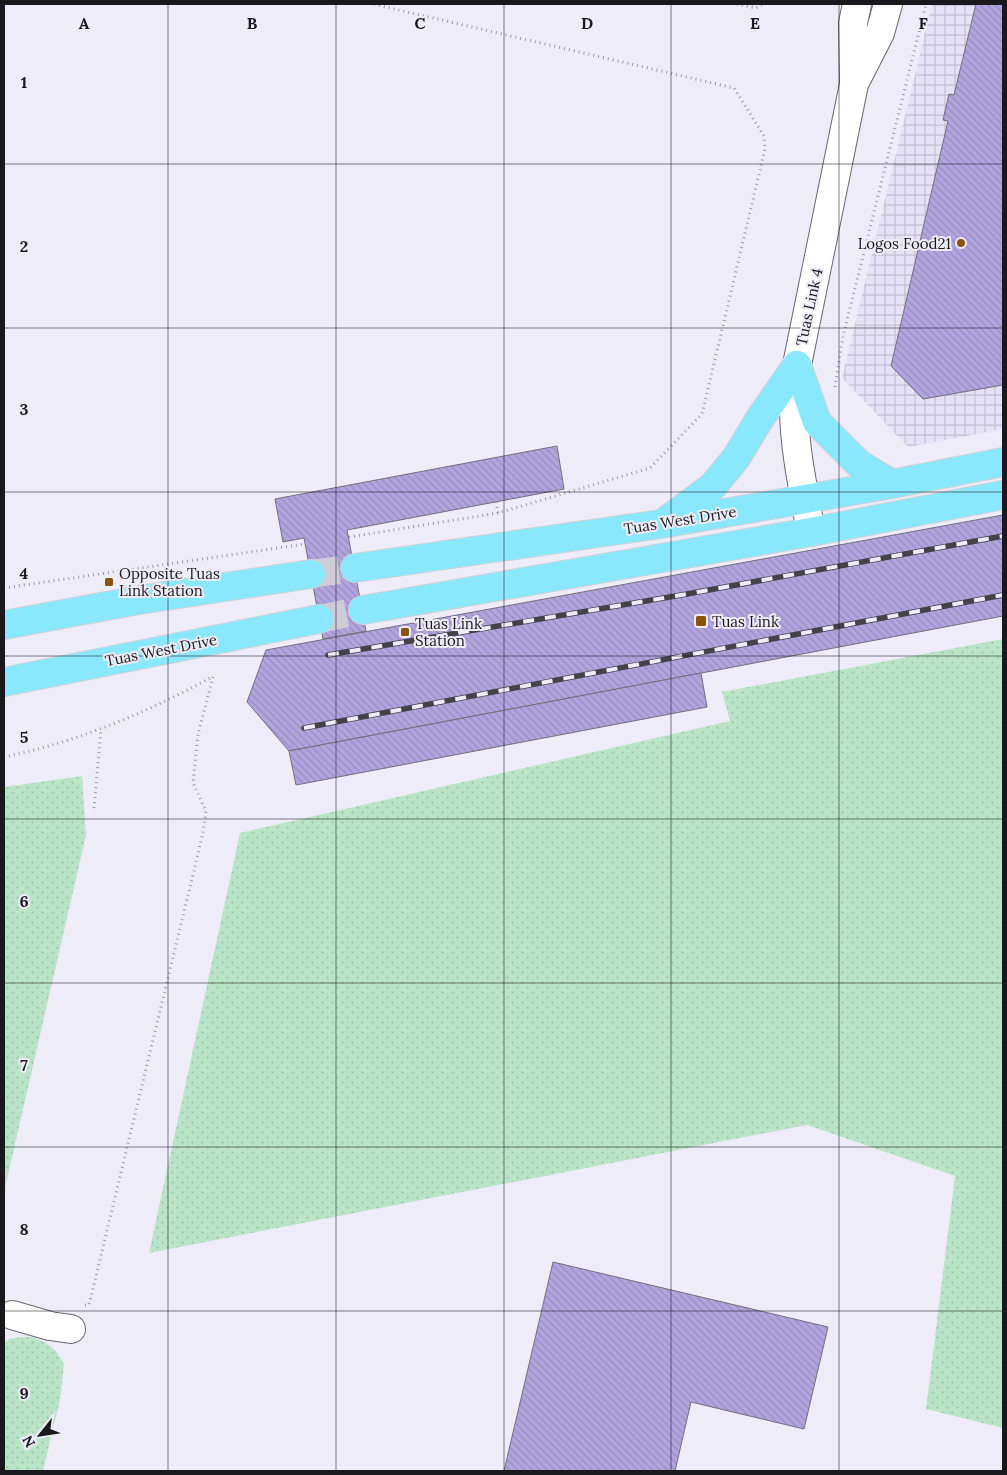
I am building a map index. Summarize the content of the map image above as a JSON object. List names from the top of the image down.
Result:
{
  "streets": {
    "main road": ["Tuas West Drive"],
    "street": ["Tuas Link 4"]
  },
  "crossings": [
    ["Tuas Link 4", "Tuas West Drive"]
  ],
  "places": {
    "other": ["Logos Food21"],
    "transit": ["Opposite Tuas Link Station", "Tuas Link", "Tuas Link Station"]
  },
  "north": "bottom left",
  "grid": {
    "columns": [
      "A",
      "B",
      "C",
      "D",
      "E",
      "F"
    ],
    "rows": [
      "1",
      "2",
      "3",
      "4",
      "5",
      "6",
      "7",
      "8",
      "9"
    ]
  }
}
